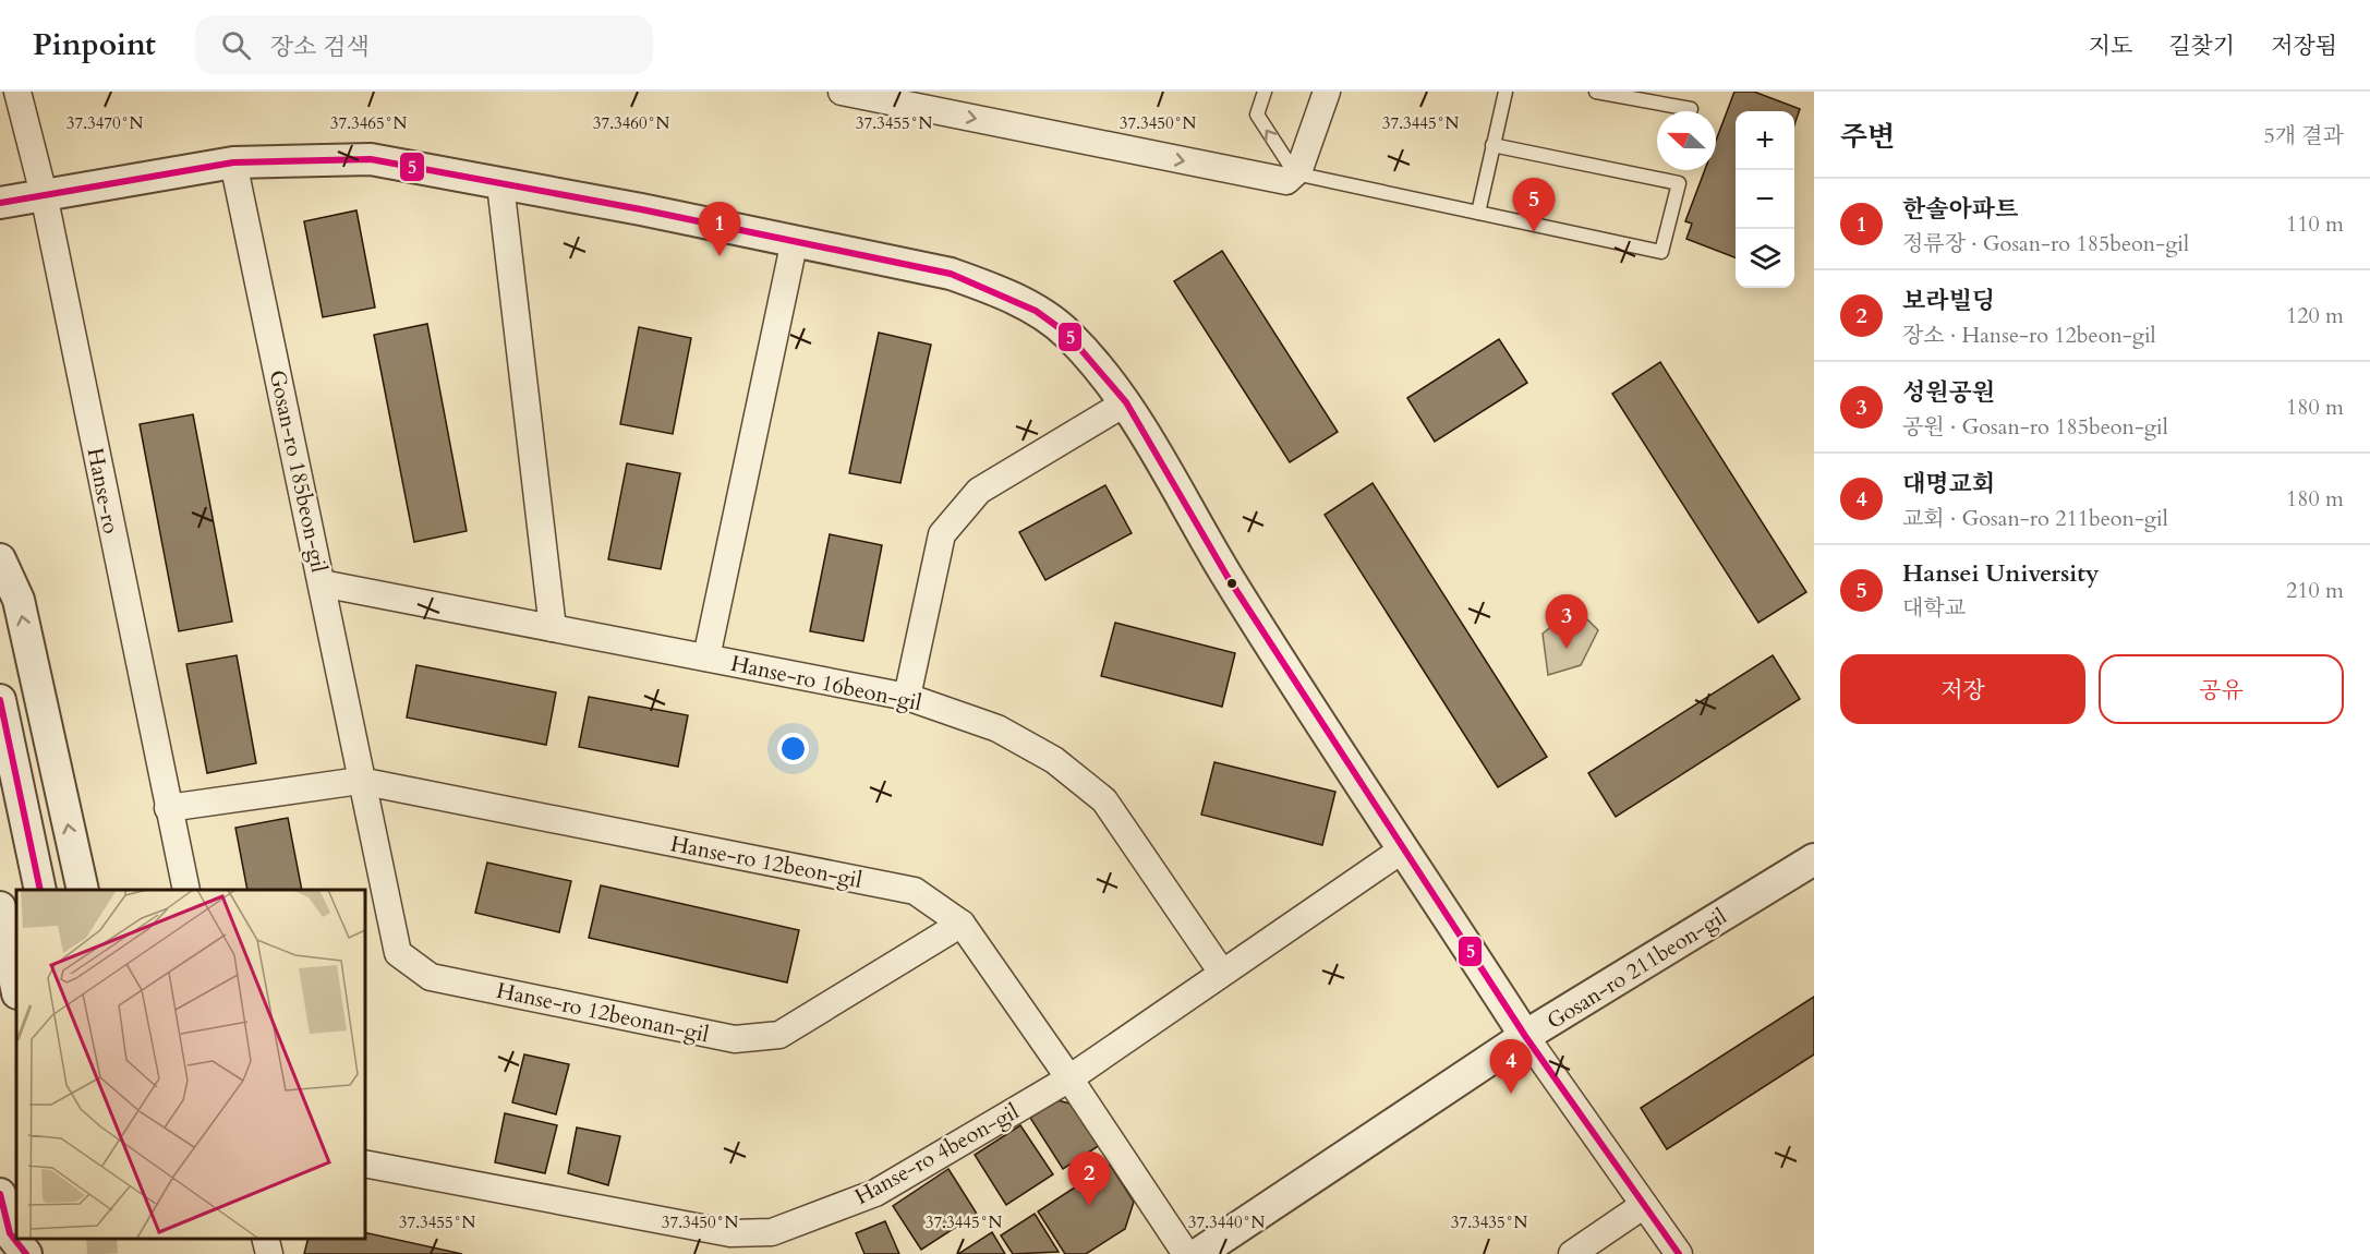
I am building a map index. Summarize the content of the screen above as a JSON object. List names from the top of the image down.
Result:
{
  "streets": {
    "street": [
      "Gosan-ro 185beon-gil",
      "Hanse-ro",
      "Hanse-ro 16beon-gil",
      "Hanse-ro 12beon-gil",
      "Gosan-ro 211beon-gil",
      "Hanse-ro 12beonan-gil",
      "Hanse-ro 4beon-gil"
    ]
  },
  "crossings": [
    ["Gosan-ro 185beon-gil", "Hanse-ro 16beon-gil"],
    ["Gosan-ro 185beon-gil", "Hanse-ro 12beon-gil"],
    ["Gosan-ro 185beon-gil", "Hanse-ro 12beonan-gil"],
    ["Hanse-ro", "Hanse-ro 12beon-gil"],
    ["Hanse-ro 16beon-gil", "Hanse-ro 4beon-gil"],
    ["Hanse-ro 12beon-gil", "Hanse-ro 12beonan-gil"],
    ["Hanse-ro 12beon-gil", "Hanse-ro 4beon-gil"]
  ],
  "lines": ["transit line 5"],
  "north": "left",
  "page": {
    "header": "Pinpoint",
    "search": "장소 검색",
    "nav": ["지도", "길찾기", "저장됨"],
    "heading": ["주변", "5개 결과"],
    "map_buttons": ["+", "−"],
    "list": [
      {
        "mark": "1",
        "name": "한솔아파트",
        "note": "정류장 · Gosan-ro 185beon-gil",
        "value": "110 m"
      },
      {
        "mark": "2",
        "name": "보라빌딩",
        "note": "장소 · Hanse-ro 12beon-gil",
        "value": "120 m"
      },
      {
        "mark": "3",
        "name": "성원공원",
        "note": "공원 · Gosan-ro 185beon-gil",
        "value": "180 m"
      },
      {
        "mark": "4",
        "name": "대명교회",
        "note": "교회 · Gosan-ro 211beon-gil",
        "value": "180 m"
      },
      {
        "mark": "5",
        "name": "Hansei University",
        "note": "대학교",
        "value": "210 m"
      }
    ],
    "pins": [
      "5",
      "1",
      "3",
      "4",
      "2"
    ],
    "buttons": ["저장", "공유"]
  },
  "coordinates": [
    "37.3470°N",
    "37.3465°N",
    "37.3460°N",
    "37.3455°N",
    "37.3450°N",
    "37.3445°N",
    "37.3440°N",
    "37.3435°N"
  ]
}
